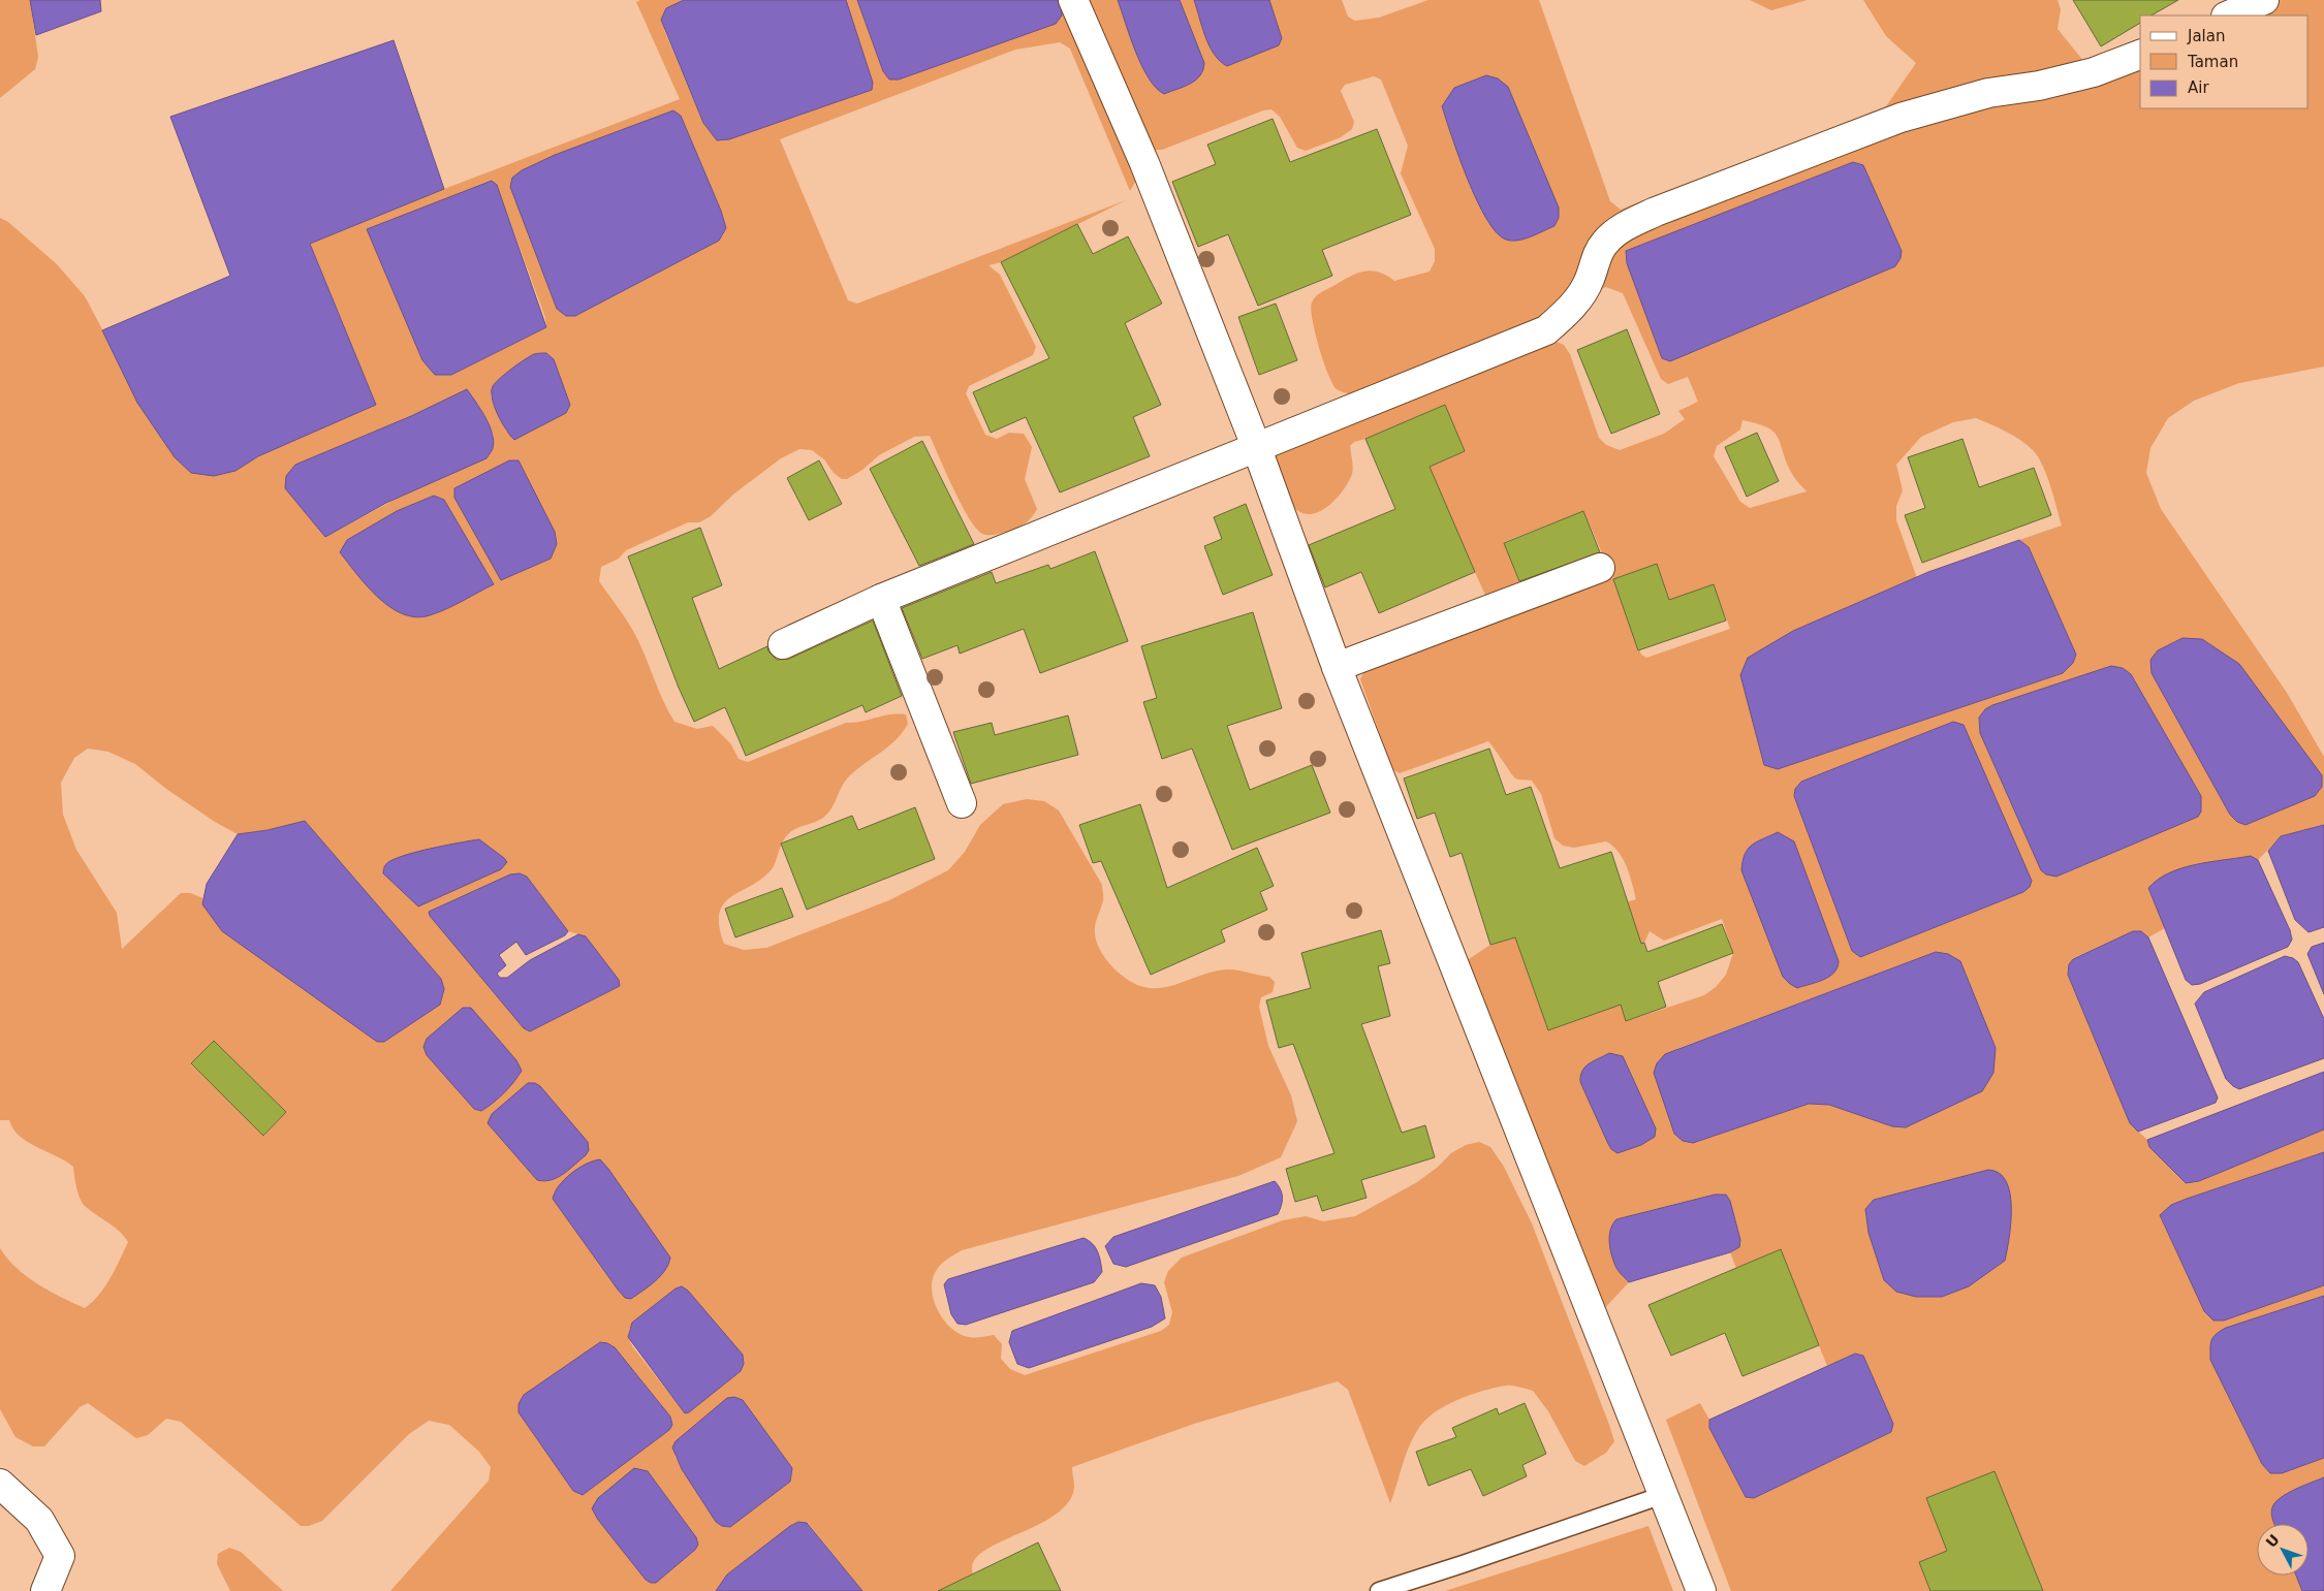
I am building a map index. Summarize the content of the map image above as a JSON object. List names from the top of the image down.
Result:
{
  "legend": ["Jalan", "Taman", "Air"],
  "north": "top left"
}
